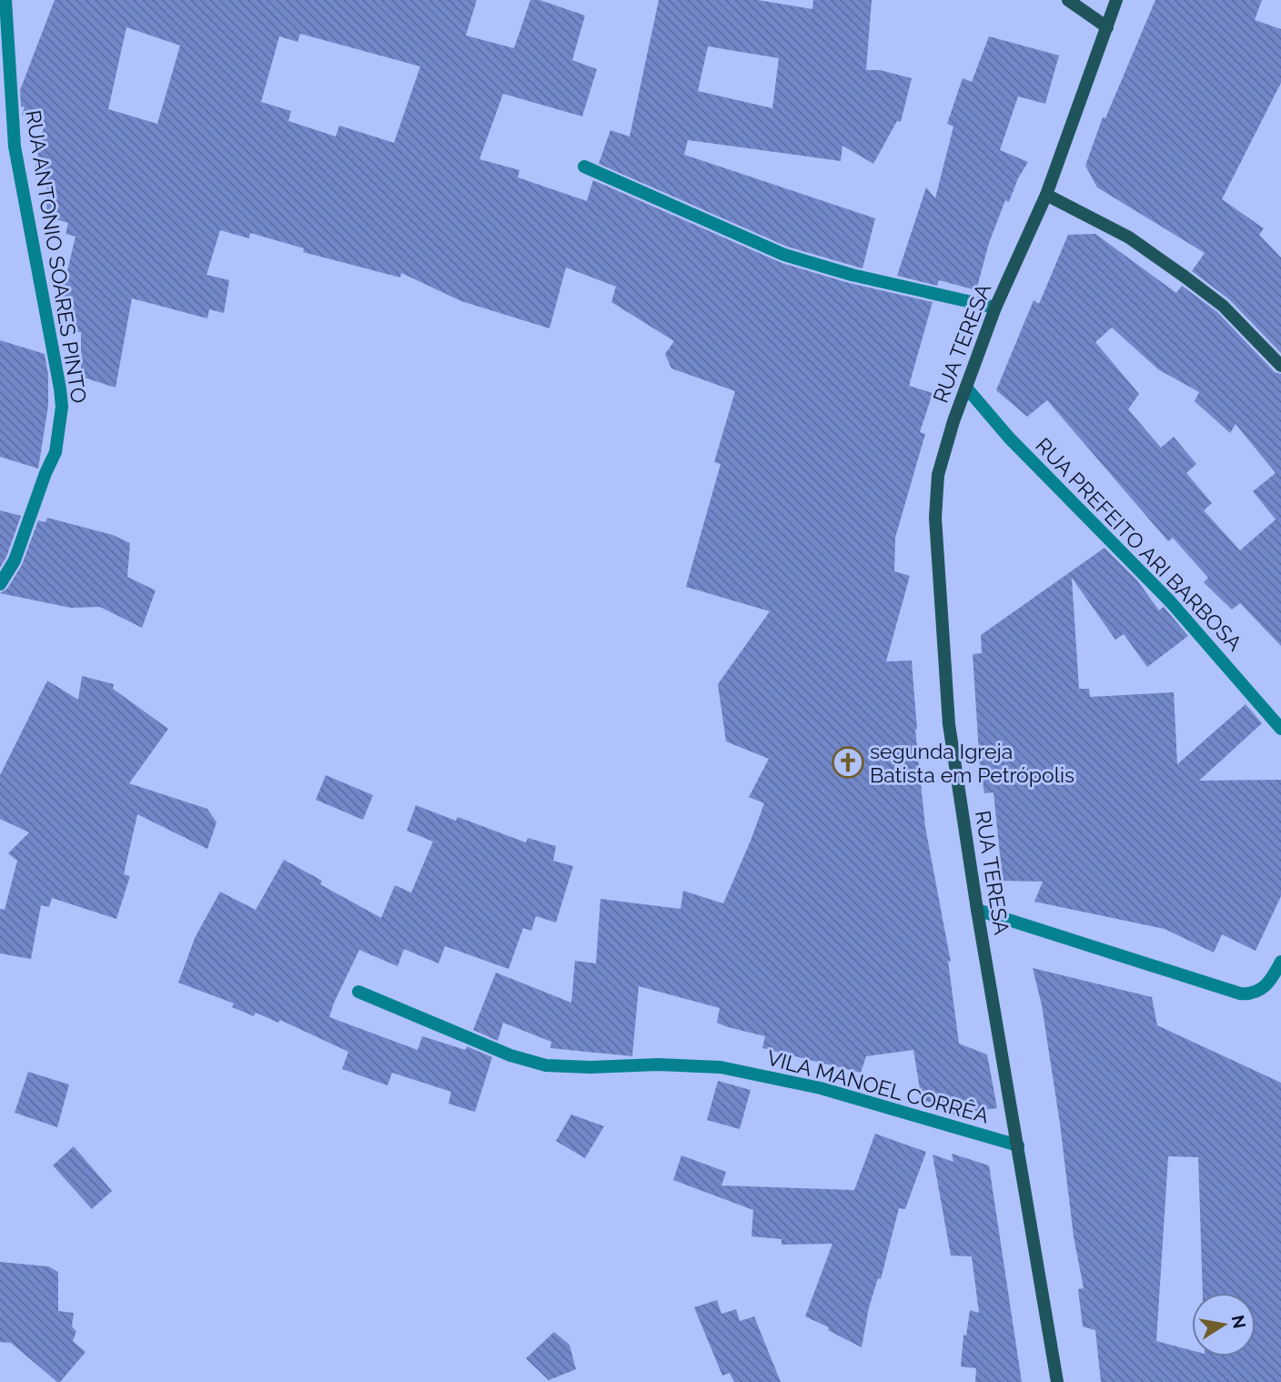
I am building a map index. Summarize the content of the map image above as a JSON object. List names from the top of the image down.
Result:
{
  "streets": {
    "main road": ["RUA TERESA"],
    "street": ["RUA ANTONIO SOARES PINTO", "RUA PREFEITO ARI BARBOSA", "VILA MANOEL CORRÊA"]
  },
  "crossings": [
    ["RUA TERESA", "RUA PREFEITO ARI BARBOSA"],
    ["RUA TERESA", "VILA MANOEL CORRÊA"]
  ],
  "places": {
    "church": ["segunda Igreja Batista em Petrópolis"]
  },
  "north": "right"
}
